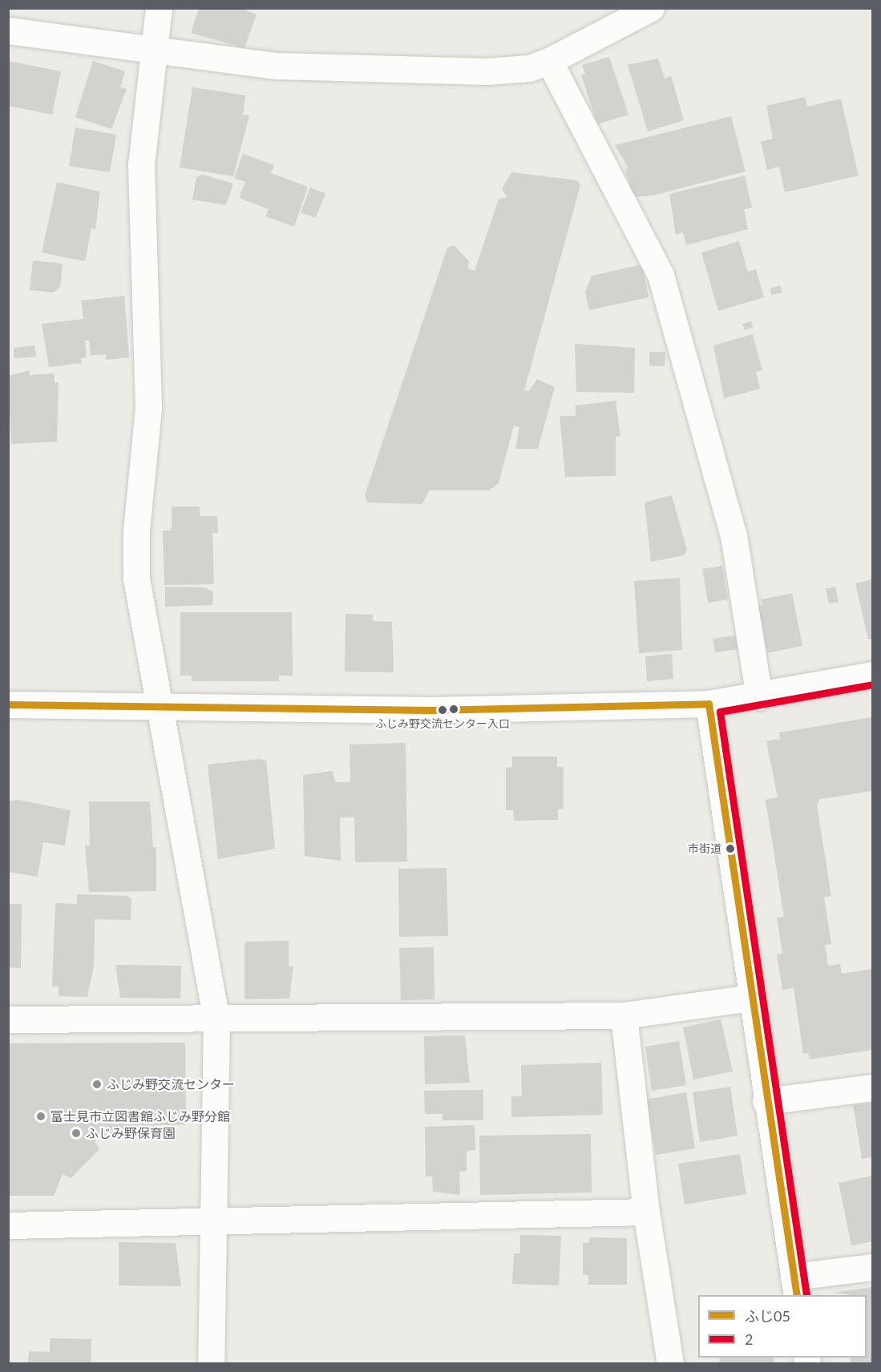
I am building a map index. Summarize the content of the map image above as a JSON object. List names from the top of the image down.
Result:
{
  "places": [
    "ふじみ野交流センター入口",
    "市街道",
    "ふじみ野交流センター",
    "富士見市立図書館ふじみ野分館",
    "ふじみ野保育園"
  ],
  "lines": ["transit line 2", "transit line ふじ05"],
  "legend": ["ふじ05", "2"]
}
